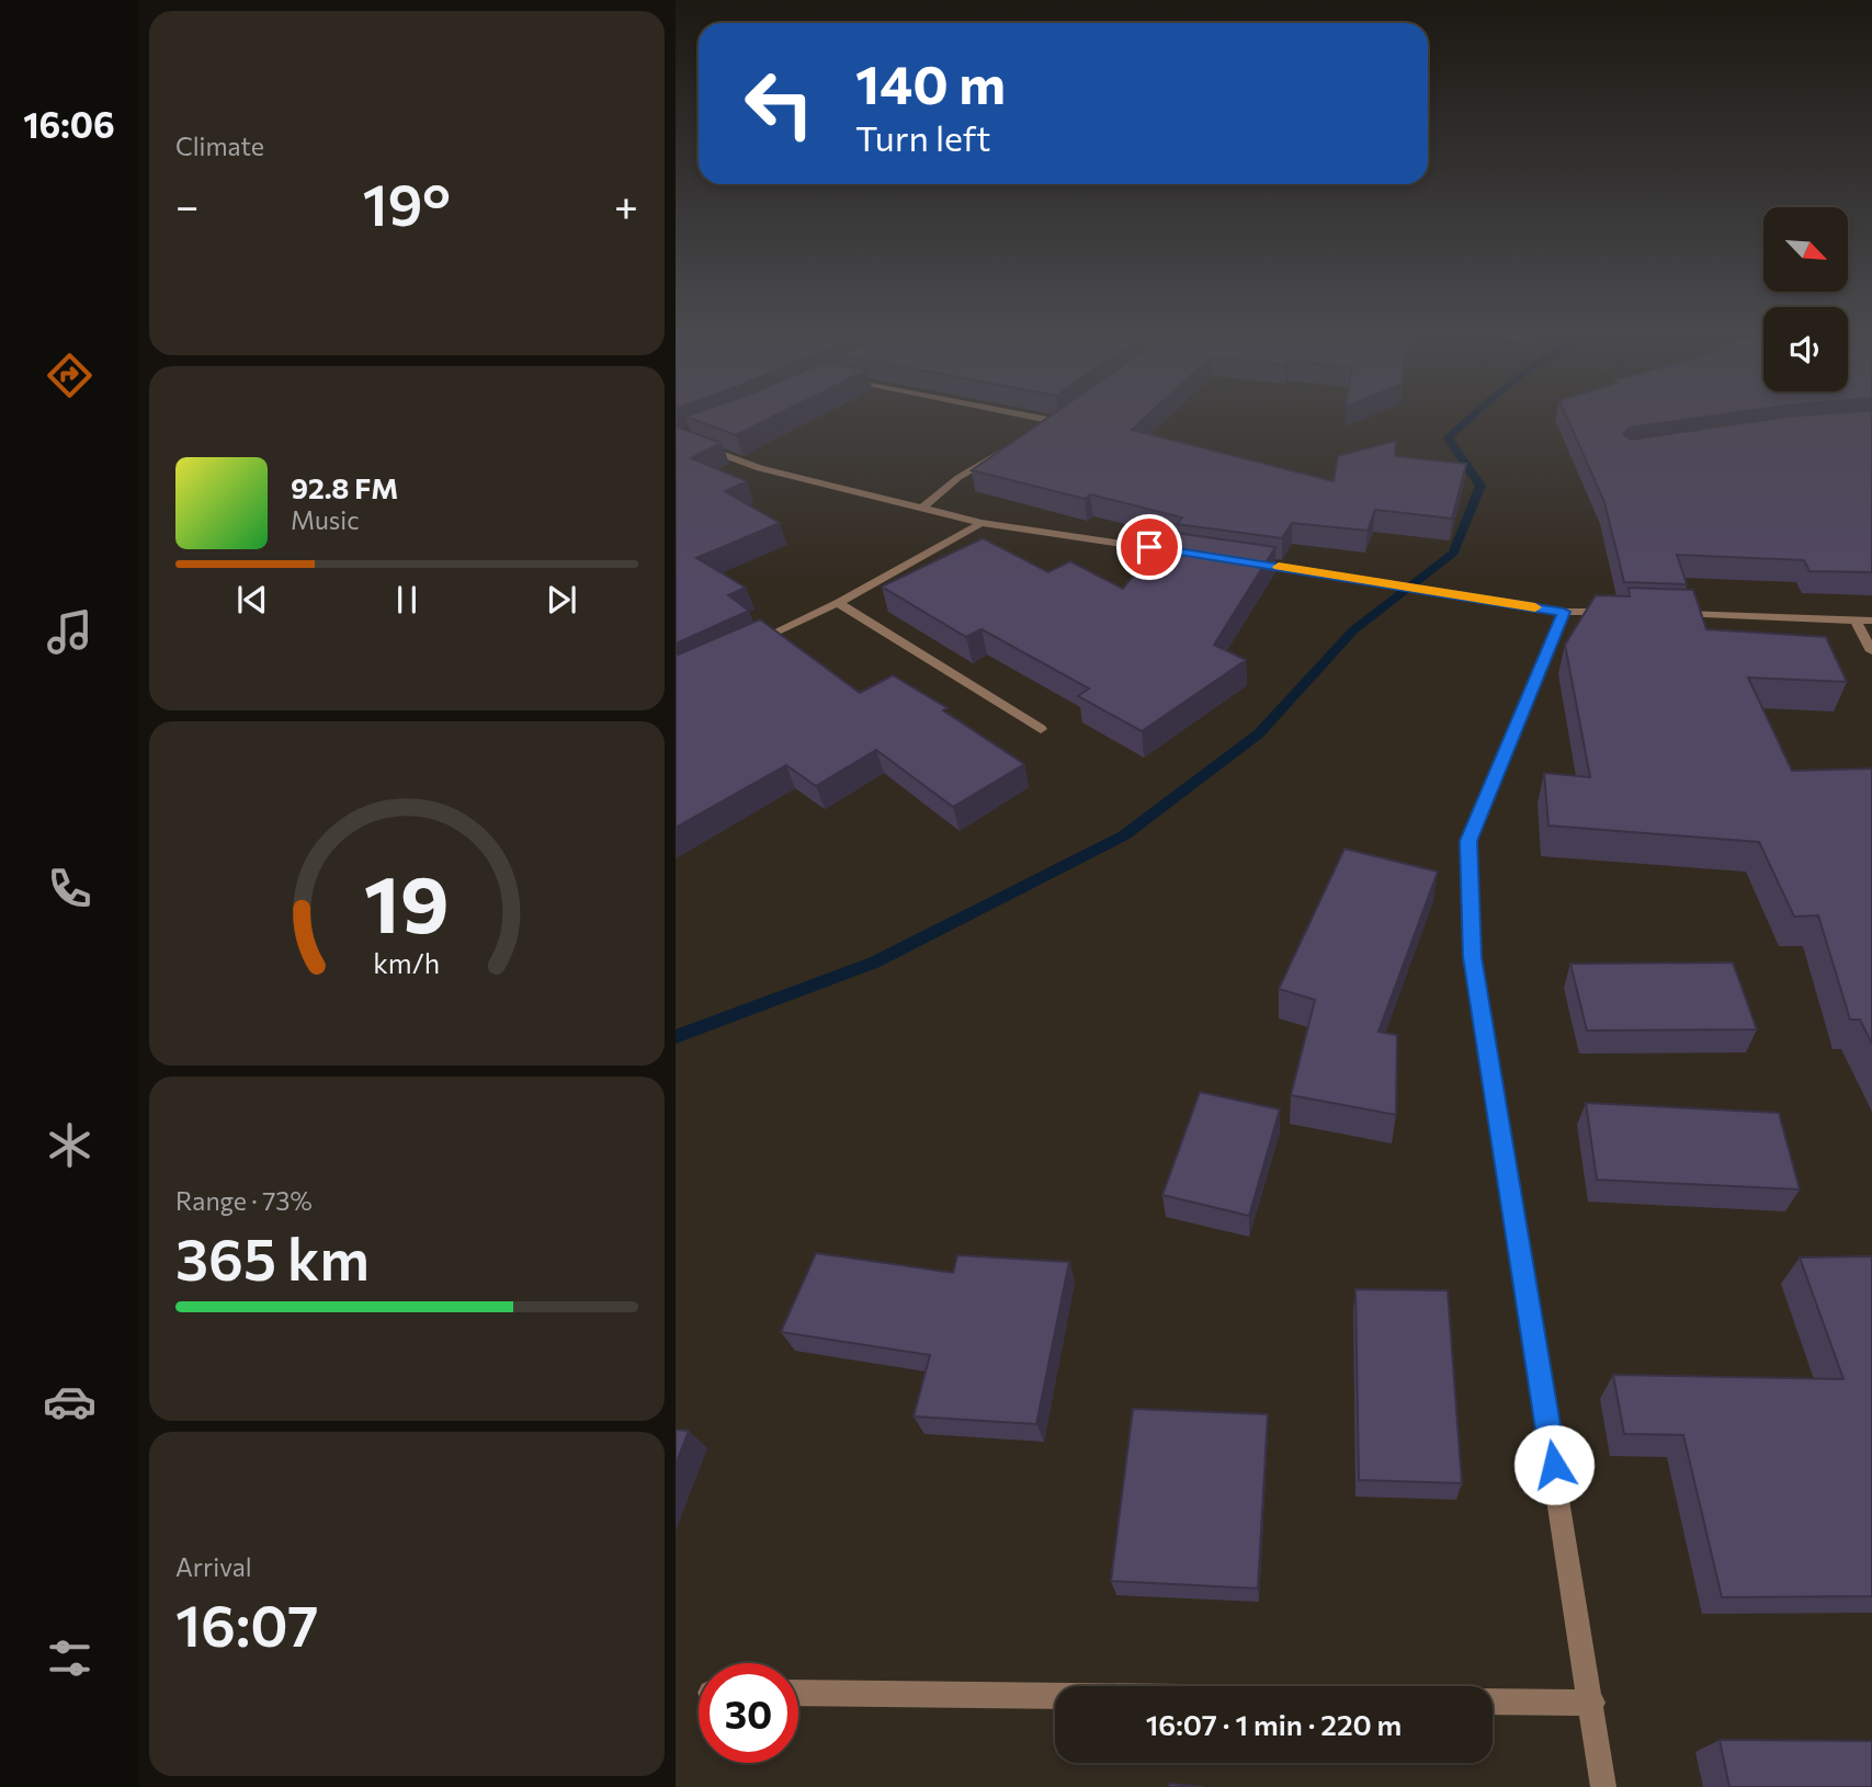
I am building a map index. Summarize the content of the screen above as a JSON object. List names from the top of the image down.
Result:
{
  "north": "bottom right",
  "page": {
    "tabs": "16:06",
    "tile": [
      "Climate",
      ["Range · 73%", "365 km"],
      ["Arrival", "16:07"]
    ],
    "turn": ["140 m", "Turn left"],
    "heat": ["−", "19°", "+"],
    "song": ["92.8 FM", "Music"],
    "limit": "30",
    "trip": "16:07 · 1 min · 220 m",
    "gauge": ["19", "km/h"]
  }
}
